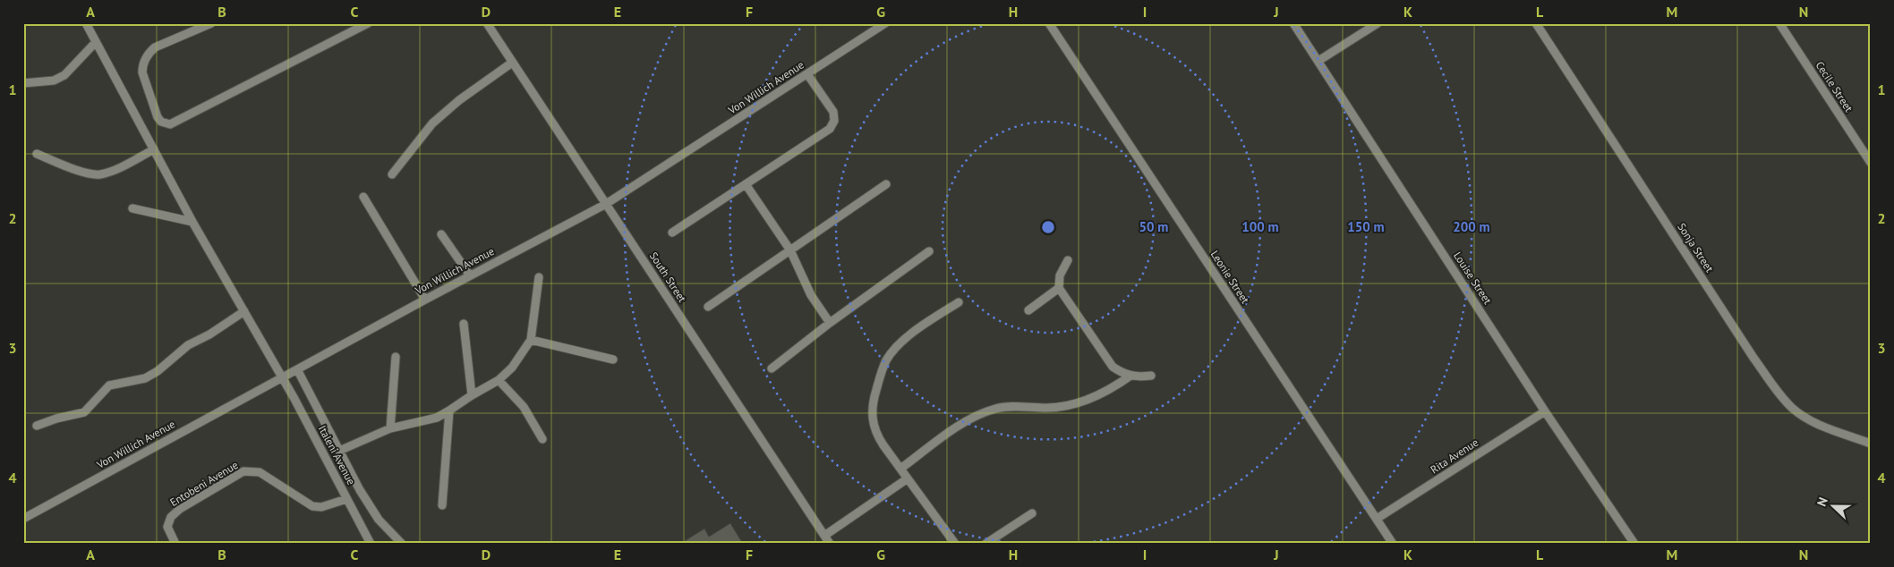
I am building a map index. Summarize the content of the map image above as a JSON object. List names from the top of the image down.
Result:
{
  "streets": {
    "street": [
      "Cecile Street",
      "Von Willich Avenue",
      "Sonja Street",
      "South Street",
      "Leonie Street",
      "Louise Street",
      "Italeni Avenue",
      "Rita Avenue",
      "Entobeni Avenue"
    ]
  },
  "crossings": [
    ["Von Willich Avenue", "South Street"],
    ["Von Willich Avenue", "Italeni Avenue"],
    ["Leonie Street", "Rita Avenue"],
    ["Louise Street", "Rita Avenue"],
    ["Italeni Avenue", "Entobeni Avenue"]
  ],
  "north": "left",
  "grid": {
    "columns": [
      "A",
      "B",
      "C",
      "D",
      "E",
      "F",
      "G",
      "H",
      "I",
      "J",
      "K",
      "L",
      "M",
      "N"
    ],
    "rows": [
      "1",
      "2",
      "3",
      "4"
    ]
  },
  "rings": [
    "50 m",
    "100 m",
    "150 m",
    "200 m"
  ]
}
